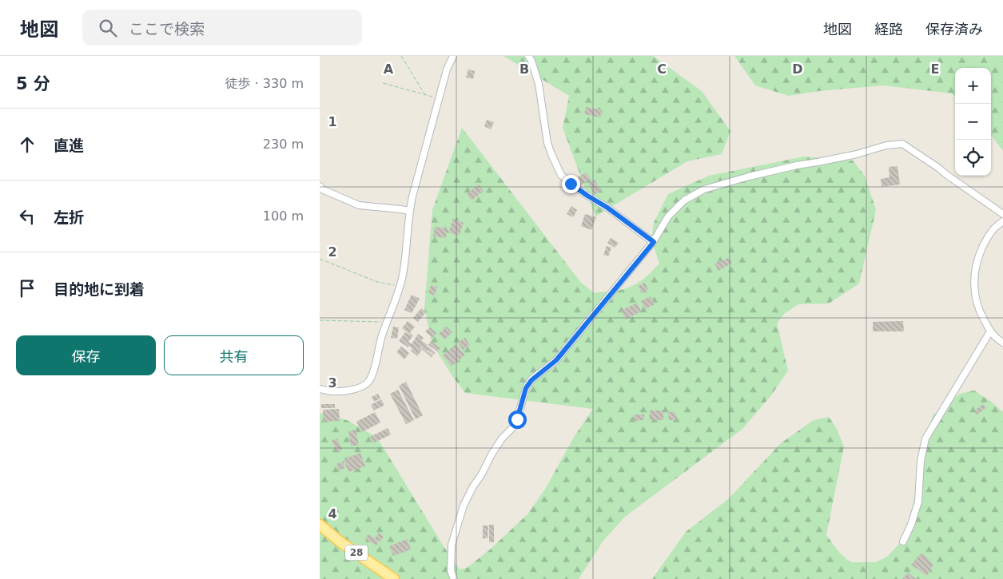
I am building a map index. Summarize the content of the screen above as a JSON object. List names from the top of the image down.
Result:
{
  "streets": {
    "main road": ["28"]
  },
  "page": {
    "header": "地図",
    "search": "ここで検索",
    "nav": ["地図", "経路", "保存済み"],
    "heading": ["5 分", "徒歩 · 330 m"],
    "map_buttons": ["+", "−"],
    "list": [
      ["直進", "230 m"],
      ["左折", "100 m"],
      "目的地に到着"
    ],
    "buttons": ["保存", "共有"]
  },
  "grid": {
    "columns": [
      "A",
      "B",
      "C",
      "D",
      "E"
    ],
    "rows": [
      "1",
      "2",
      "3",
      "4"
    ]
  }
}
